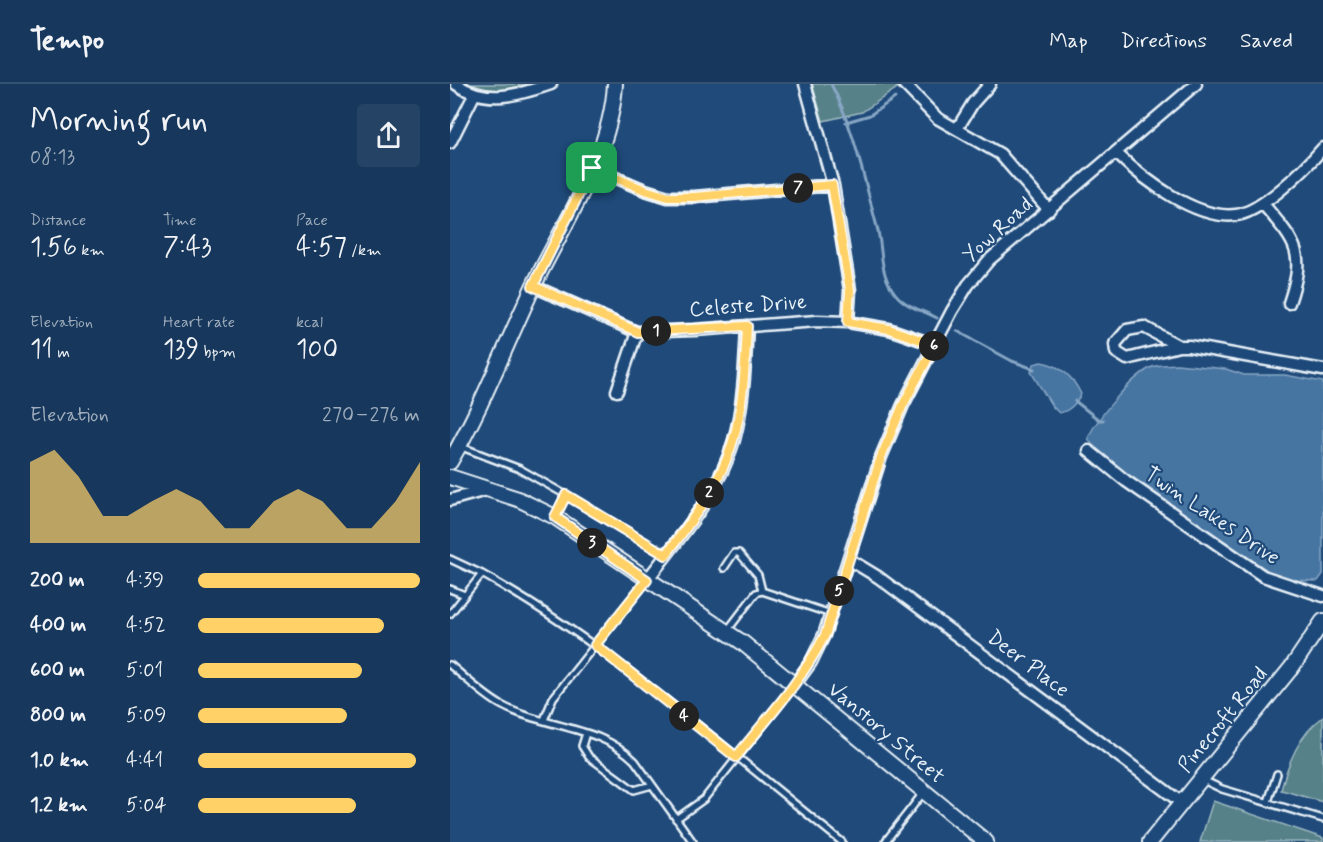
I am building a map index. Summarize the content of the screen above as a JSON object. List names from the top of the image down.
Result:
{
  "streets": {
    "street": [
      "Yow Road",
      "Celeste Drive",
      "Twin Lakes Drive",
      "Deer Place",
      "Pinecroft Road",
      "Vanstory Street"
    ]
  },
  "crossings": [
    ["Yow Road", "Celeste Drive"],
    ["Yow Road", "Deer Place"],
    ["Yow Road", "Vanstory Street"],
    ["Deer Place", "Pinecroft Road"]
  ],
  "page": {
    "header": "Tempo",
    "nav": ["Map", "Directions", "Saved"],
    "heading": ["Morning run", "08:13"],
    "pins": [
      "7",
      "1",
      "6",
      "2",
      "3",
      "5",
      "4"
    ],
    "stats": [
      ["Distance", "1.56 km"],
      ["Time", "7:43"],
      ["Pace", "4:57 /km"],
      ["Elevation", "11 m"],
      ["Heart rate", "139 bpm"],
      ["kcal", "100"]
    ],
    "chart": ["Elevation", "270–276 m"],
    "list": [
      {
        "name": "200 m",
        "note": "4:39"
      },
      {
        "name": "400 m",
        "note": "4:52"
      },
      {
        "name": "600 m",
        "note": "5:01"
      },
      {
        "name": "800 m",
        "note": "5:09"
      },
      {
        "name": "1.0 km",
        "note": "4:41"
      },
      {
        "name": "1.2 km",
        "note": "5:04"
      }
    ]
  }
}
